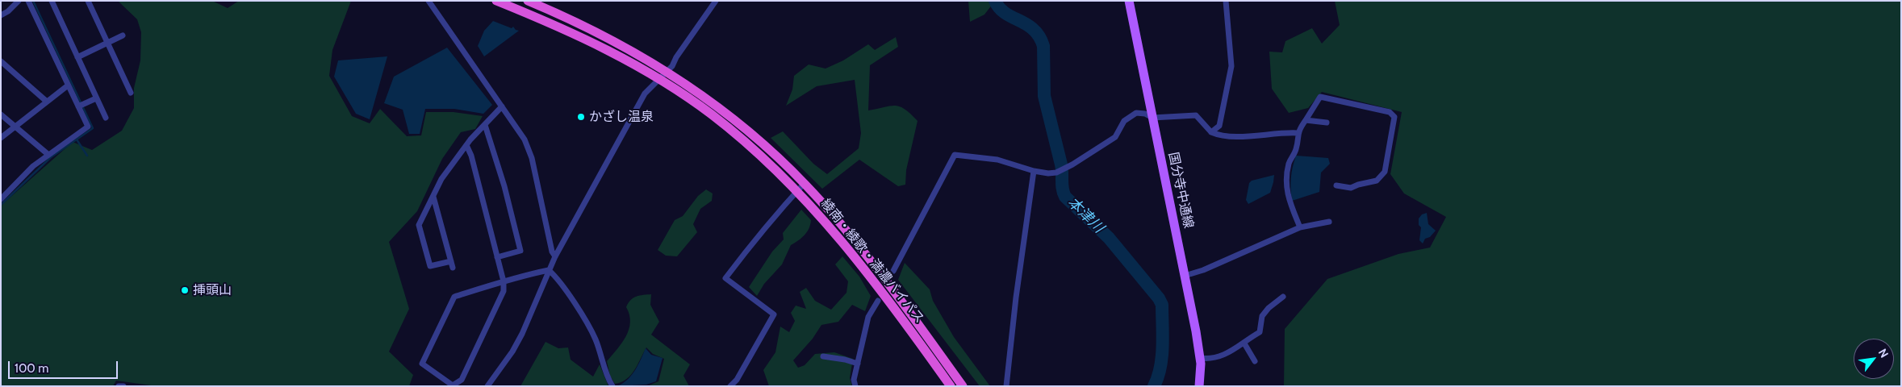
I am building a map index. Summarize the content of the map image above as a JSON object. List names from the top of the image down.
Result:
{
  "streets": {
    "highway": ["綾南・綾歌・満濃バイパス"],
    "main road": ["国分寺中通線"]
  },
  "water": ["本津川"],
  "places": ["かざし温泉", "挿頭山"],
  "scale_bar": "100 m",
  "north": "top right"
}
